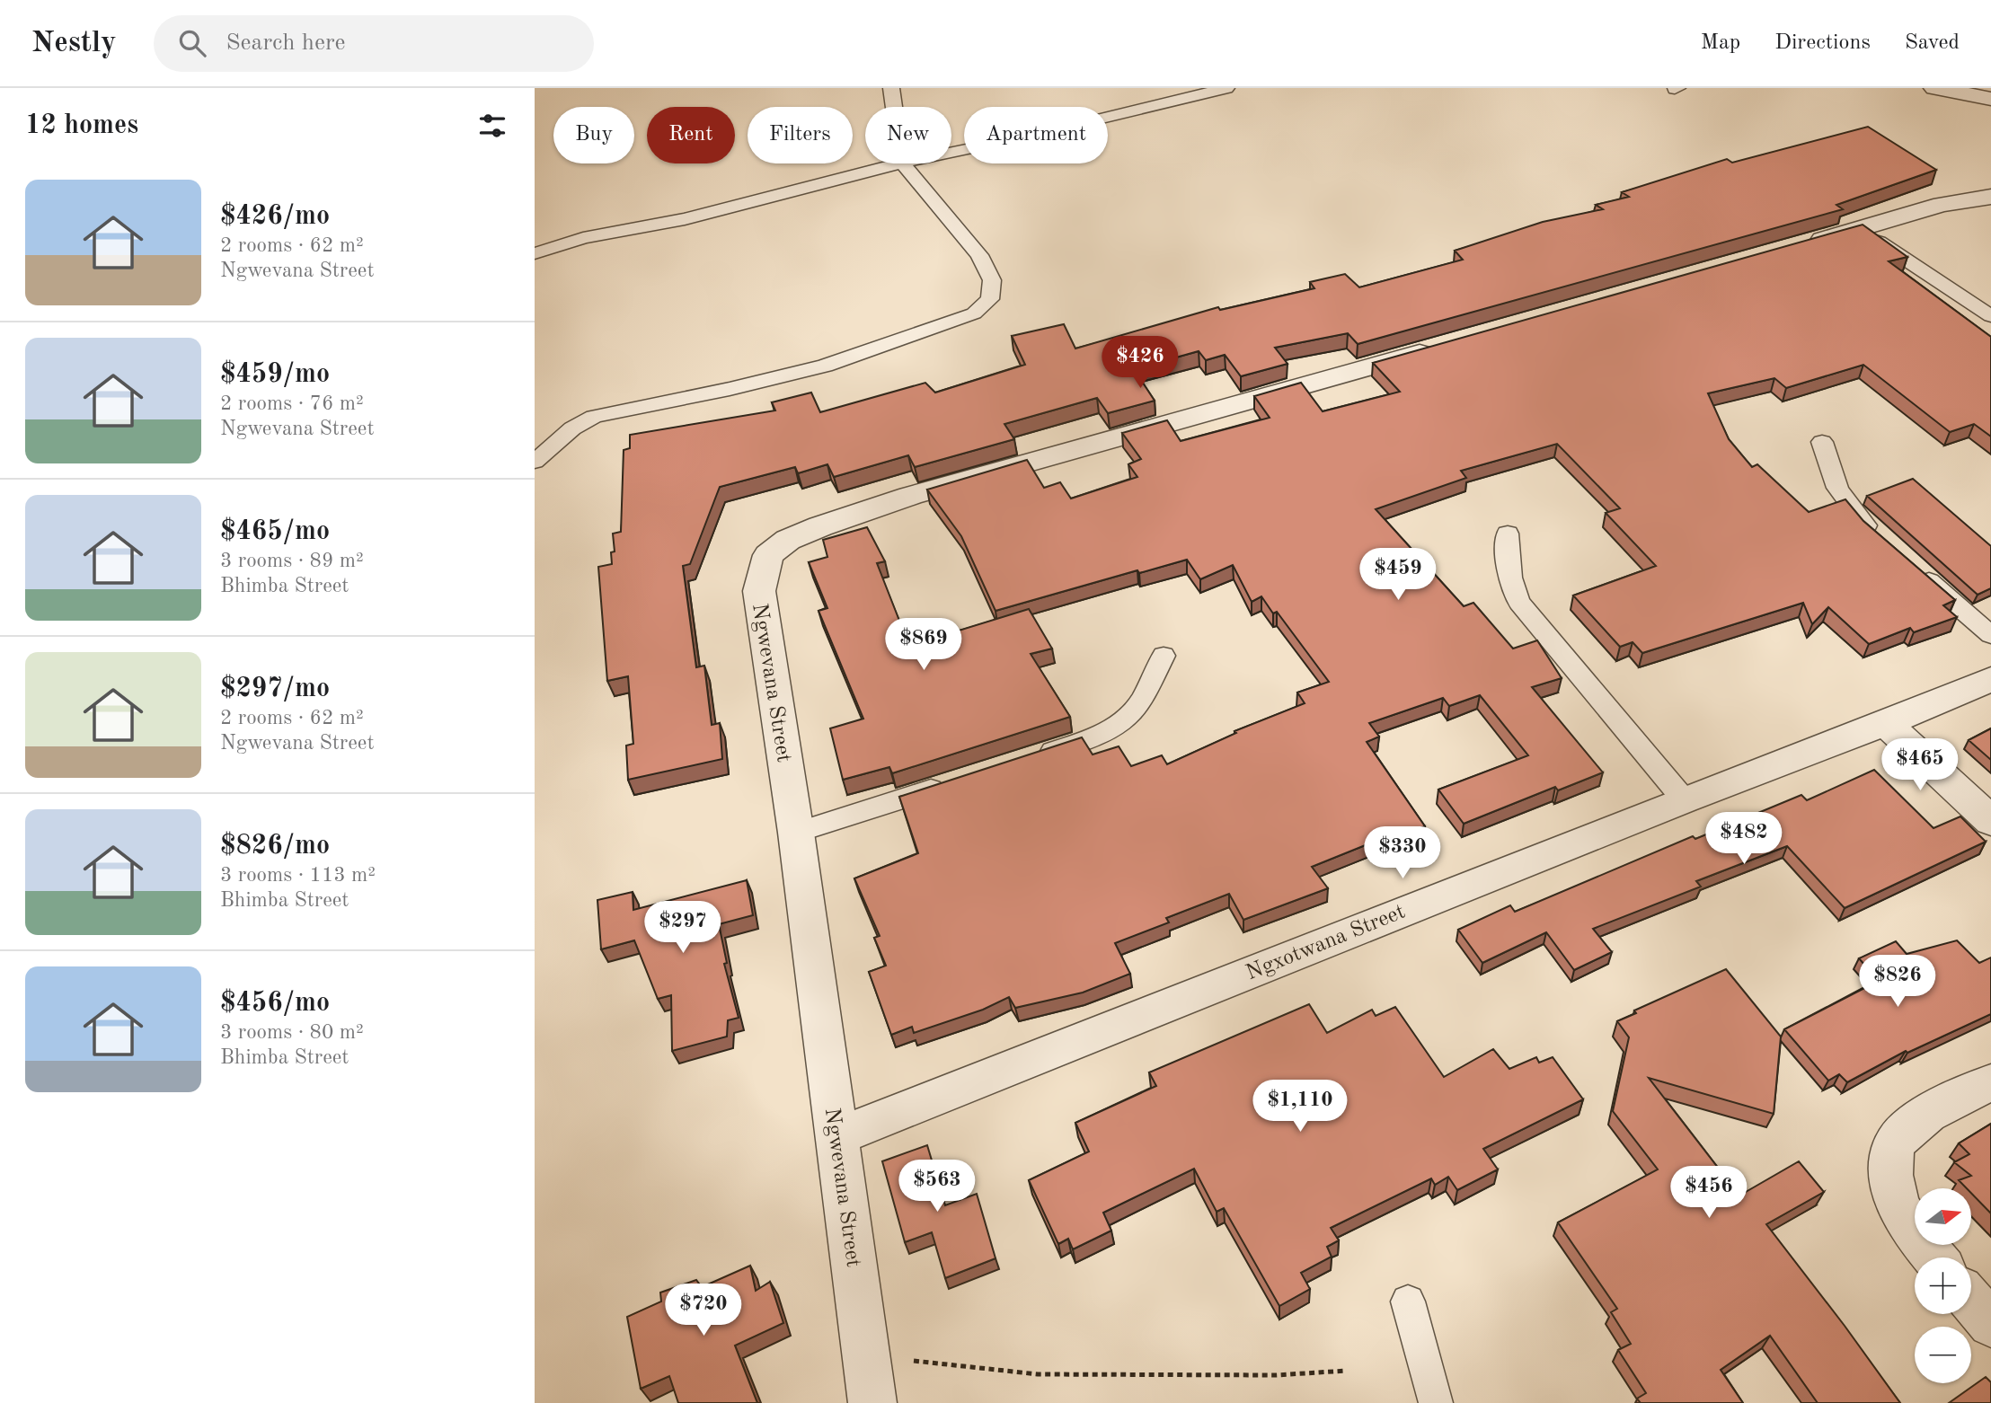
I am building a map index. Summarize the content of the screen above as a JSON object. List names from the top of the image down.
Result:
{
  "streets": {
    "street": ["Ngwevana Street", "Ngxotwana Street"]
  },
  "crossings": [
    ["Ngwevana Street", "Ngxotwana Street"]
  ],
  "north": "right",
  "page": {
    "header": "Nestly",
    "search": "Search here",
    "nav": ["Map", "Directions", "Saved"],
    "heading": "12 homes",
    "chip": [
      "Buy",
      "Rent",
      "Filters",
      "New",
      "Apartment"
    ],
    "list": [
      {
        "name": "$426/mo",
        "note": "2 rooms · 62 m² · Ngwevana Street"
      },
      {
        "name": "$459/mo",
        "note": "2 rooms · 76 m² · Ngwevana Street"
      },
      {
        "name": "$465/mo",
        "note": "3 rooms · 89 m² · Bhimba Street"
      },
      {
        "name": "$297/mo",
        "note": "2 rooms · 62 m² · Ngwevana Street"
      },
      {
        "name": "$826/mo",
        "note": "3 rooms · 113 m² · Bhimba Street"
      },
      {
        "name": "$456/mo",
        "note": "3 rooms · 80 m² · Bhimba Street"
      }
    ],
    "price": [
      "$426",
      "$459",
      "$869",
      "$465",
      "$482",
      "$330",
      "$297",
      "$826",
      "$1,110",
      "$563",
      "$456",
      "$720"
    ],
    "map_buttons": ["+", "−"]
  }
}
